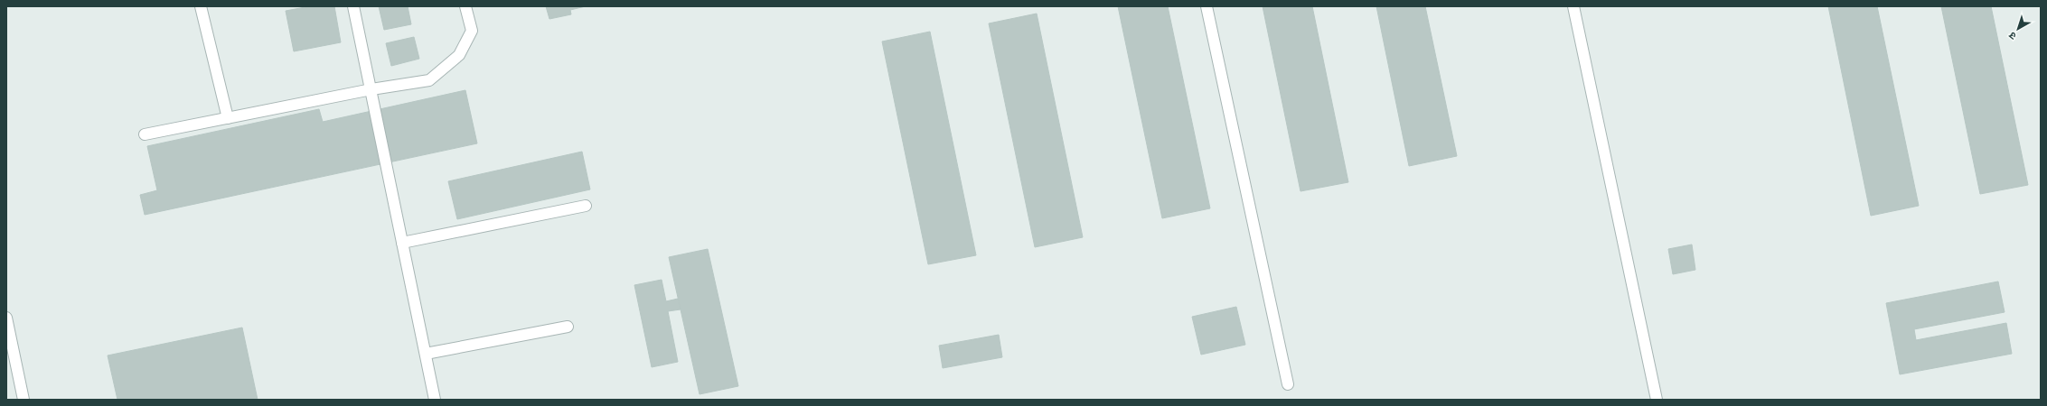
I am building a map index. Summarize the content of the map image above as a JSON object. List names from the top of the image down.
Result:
{
  "north": "bottom left"
}
